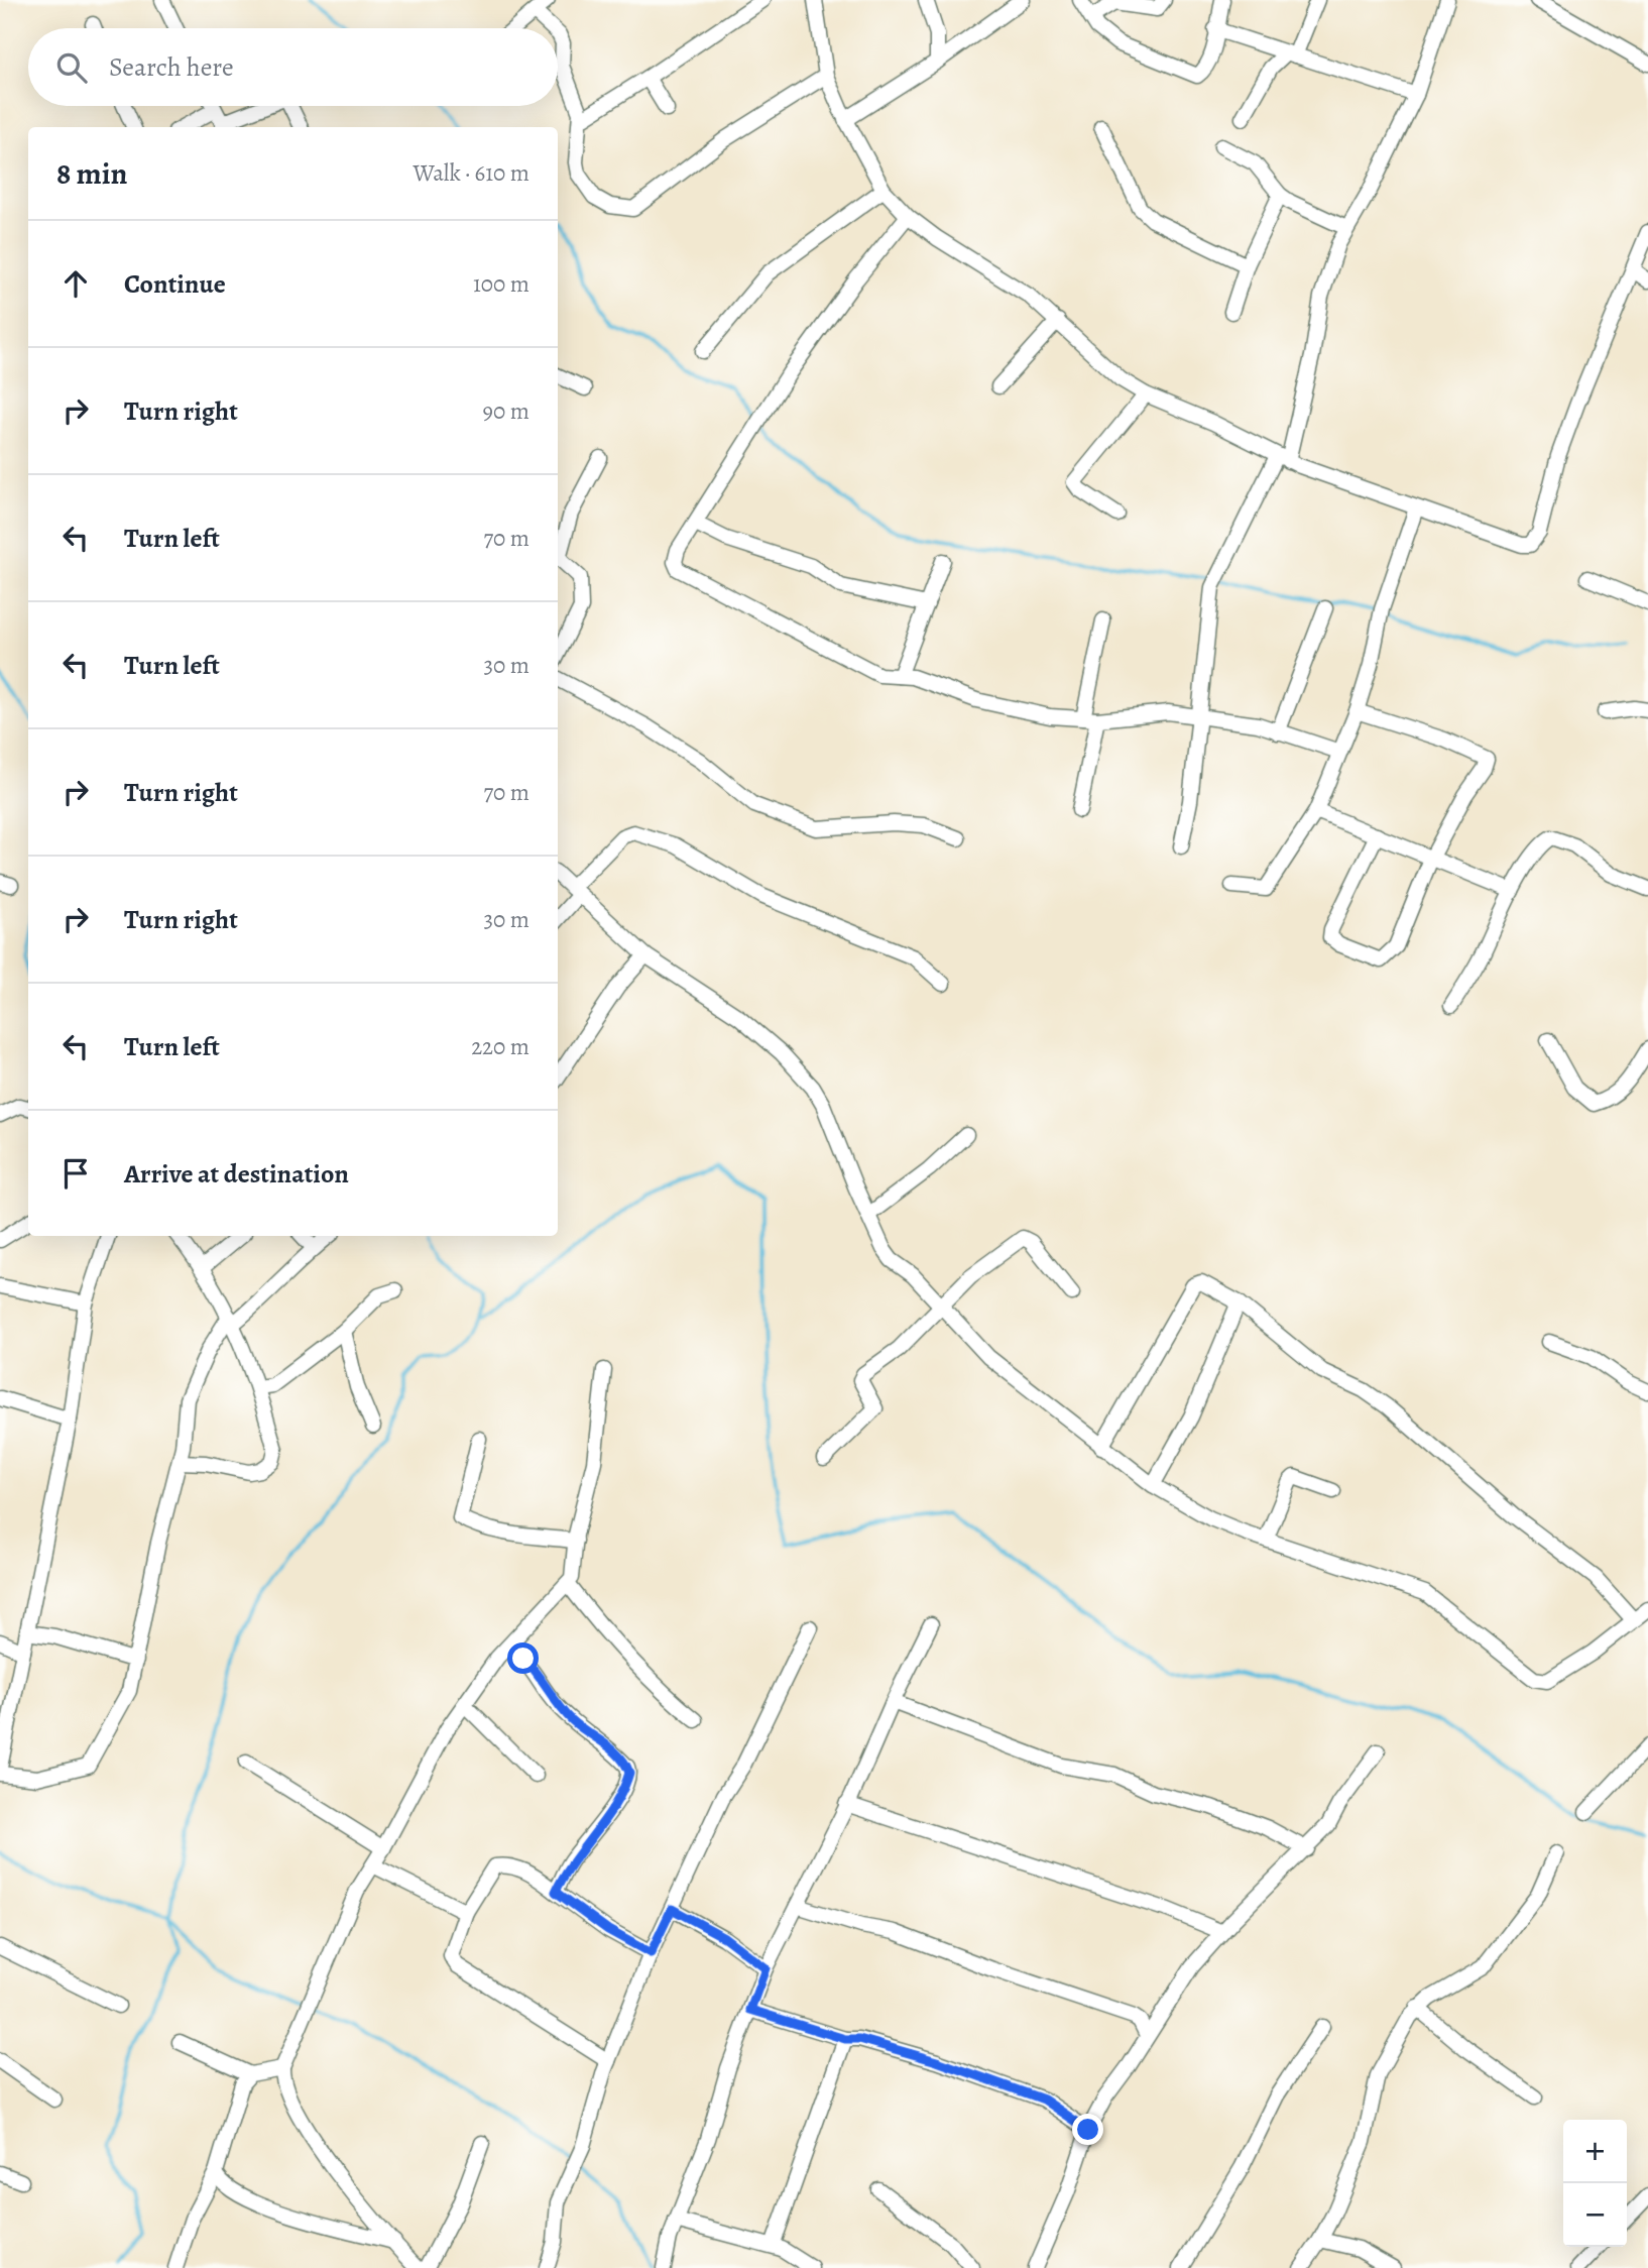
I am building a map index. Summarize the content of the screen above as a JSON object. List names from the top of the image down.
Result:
{
  "page": {
    "search": "Search here",
    "heading": ["8 min", "Walk · 610 m"],
    "list": [
      ["Continue", "100 m"],
      ["Turn right", "90 m"],
      ["Turn left", "70 m"],
      ["Turn left", "30 m"],
      ["Turn right", "70 m"],
      ["Turn right", "30 m"],
      ["Turn left", "220 m"],
      "Arrive at destination"
    ],
    "map_buttons": ["+", "−"]
  }
}
